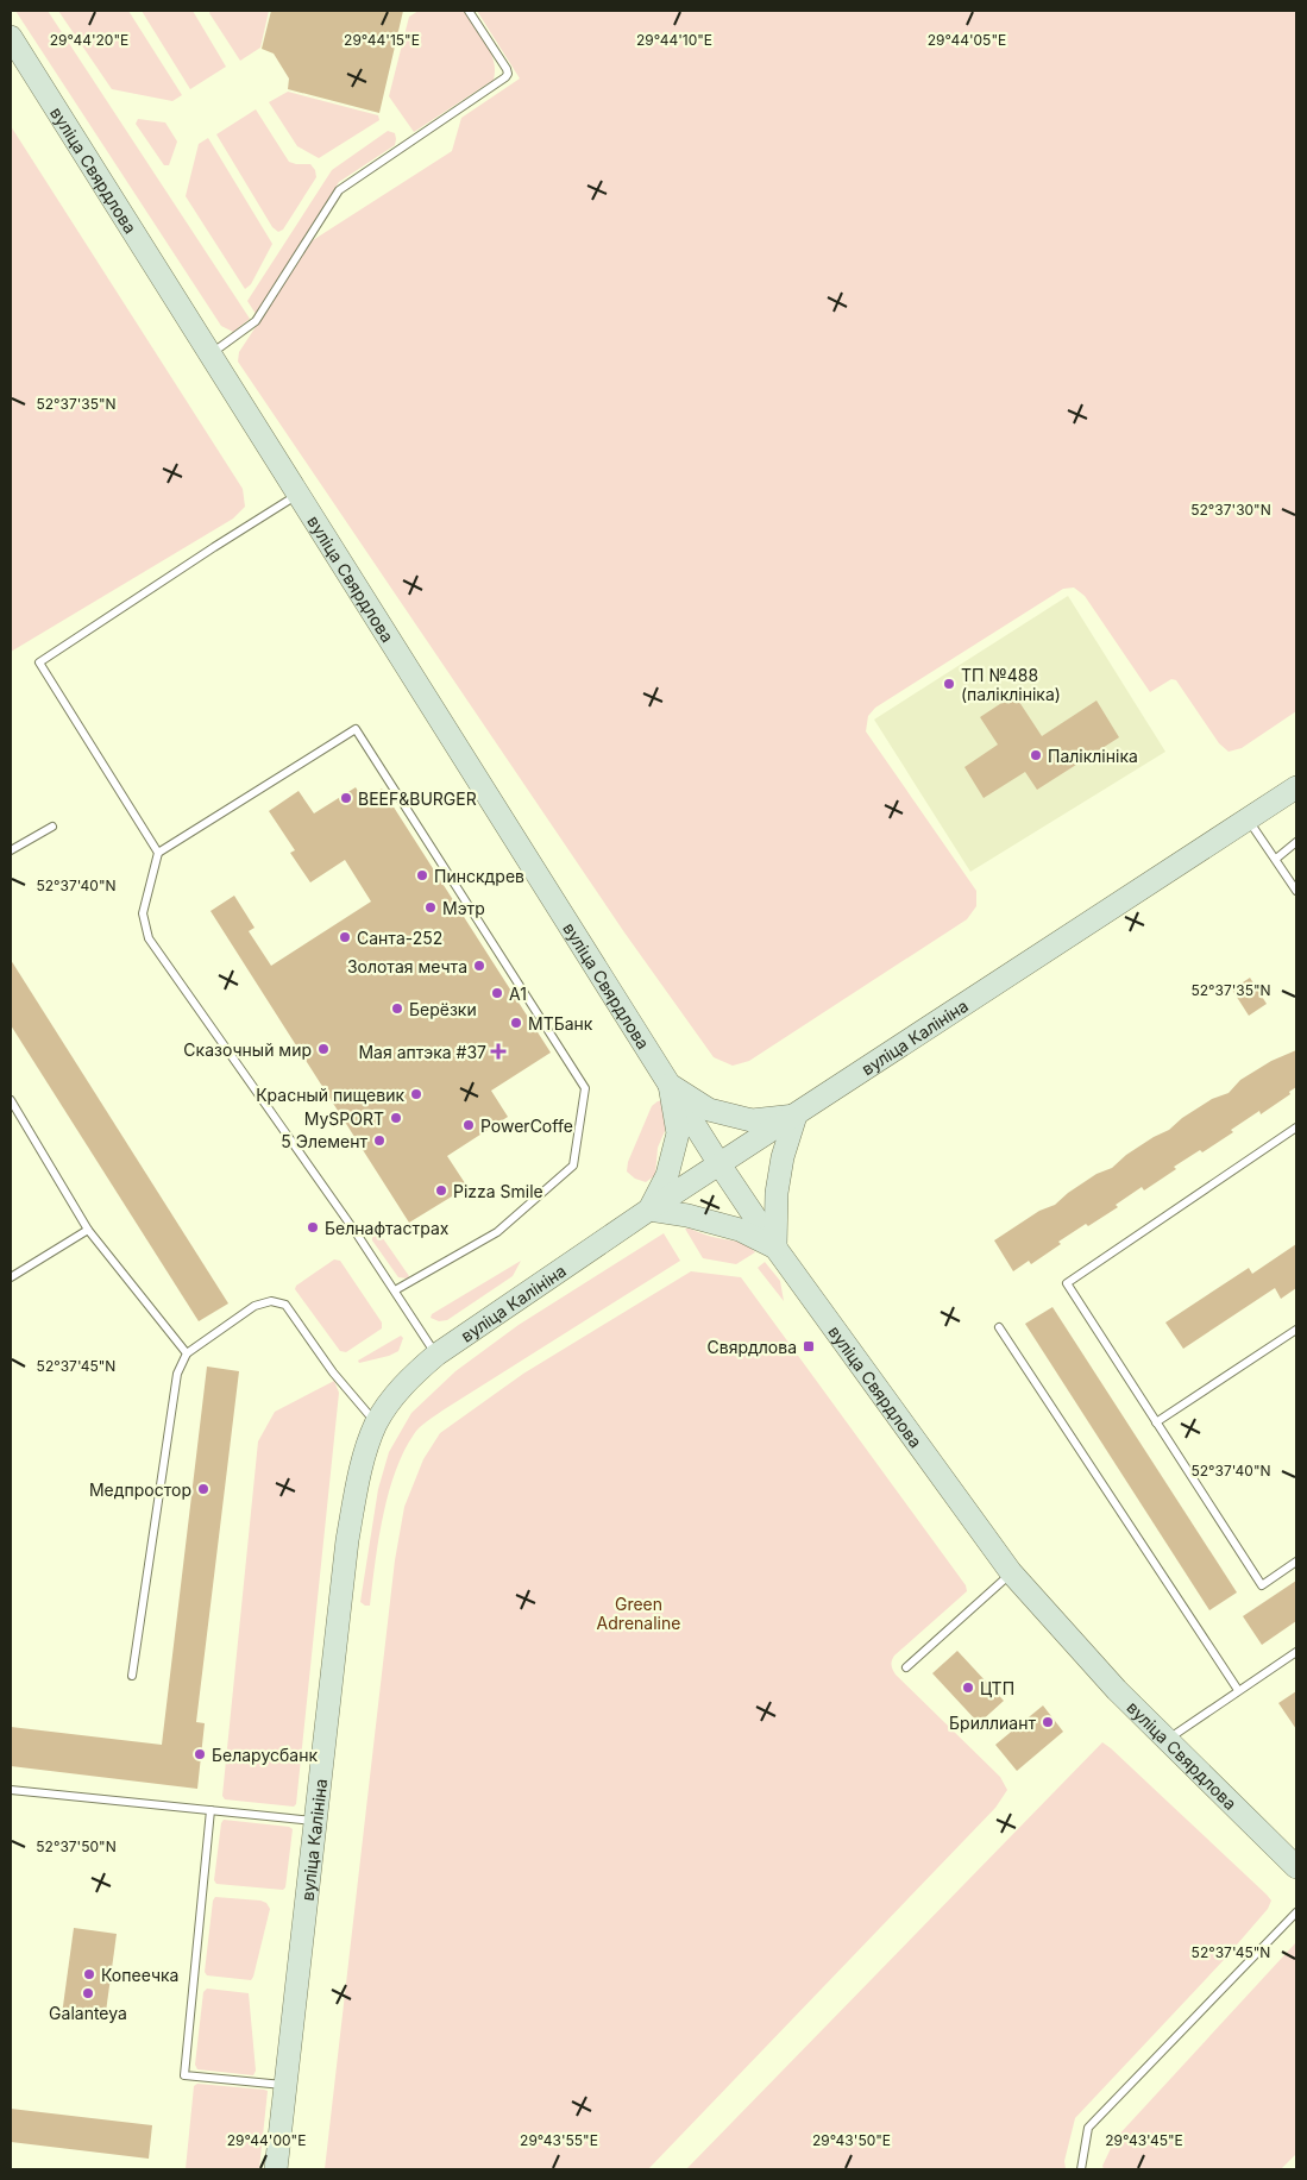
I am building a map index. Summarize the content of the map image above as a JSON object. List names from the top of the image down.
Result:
{
  "streets": {
    "main road": ["вуліца Свярдлова", "вуліца Калініна"]
  },
  "crossings": [
    ["вуліца Свярдлова", "вуліца Калініна"]
  ],
  "parks": ["Green Adrenaline"],
  "places": {
    "other": [
      "ТП №488 (паліклініка)",
      "Паліклініка",
      "BEEF&BURGER",
      "Пинскдрев",
      "Мэтр",
      "Санта-252",
      "Золотая мечта",
      "A1",
      "Берёзки",
      "МТБанк",
      "Сказочный мир",
      "Красный пищевик",
      "MySPORT",
      "PowerCoffe",
      "5 Элемент",
      "Pizza Smile",
      "Белнафтастрах",
      "Медпростор",
      "ЦТП",
      "Бриллиант",
      "Беларусбанк",
      "Копеечка",
      "Galanteya"
    ],
    "health": ["Мая аптэка #37"],
    "transit": ["Свярдлова"]
  },
  "coordinates": [
    "29°44'15\"E",
    "29°44'10\"E",
    "29°44'05\"E",
    "29°44'20\"E",
    "52°37'35\"N",
    "52°37'30\"N",
    "52°37'40\"N",
    "52°37'45\"N",
    "52°37'50\"N",
    "29°44'00\"E",
    "29°43'55\"E",
    "29°43'50\"E",
    "29°43'45\"E"
  ]
}
